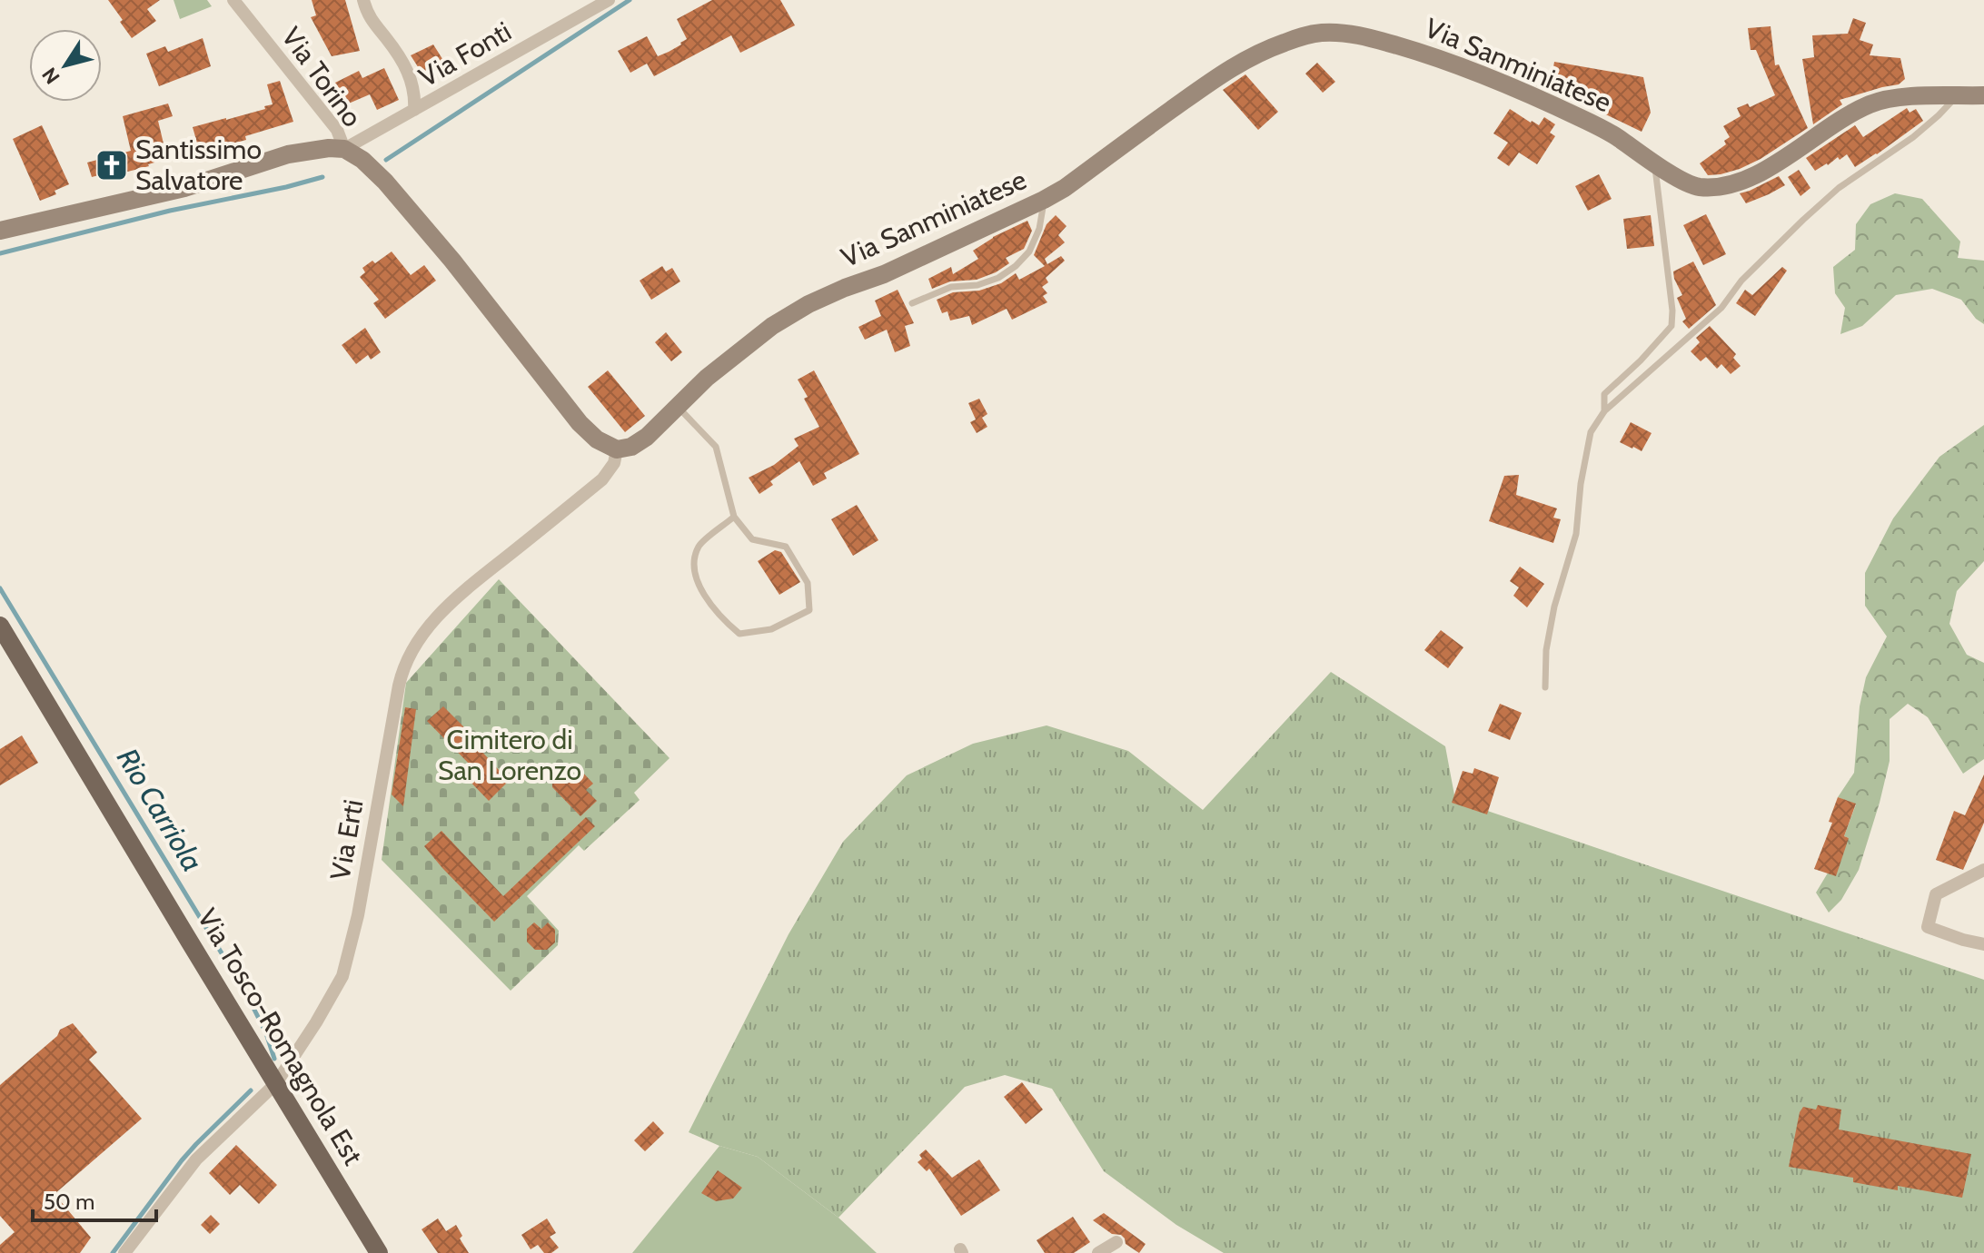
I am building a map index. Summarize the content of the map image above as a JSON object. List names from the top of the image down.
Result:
{
  "streets": {
    "main road": ["Via Sanminiatese", "Via Tosco-Romagnola Est"],
    "street": ["Via Fonti", "Via Torino", "Via Erti"]
  },
  "crossings": [
    ["Via Fonti", "Via Torino"],
    ["Via Sanminiatese", "Via Erti"],
    ["Via Erti", "Via Tosco-Romagnola Est"]
  ],
  "water": ["Rio Carriola"],
  "parks": ["Cimitero di San Lorenzo"],
  "places": {
    "church": ["Santissimo Salvatore"]
  },
  "scale_bar": "50 m",
  "north": "bottom left"
}
